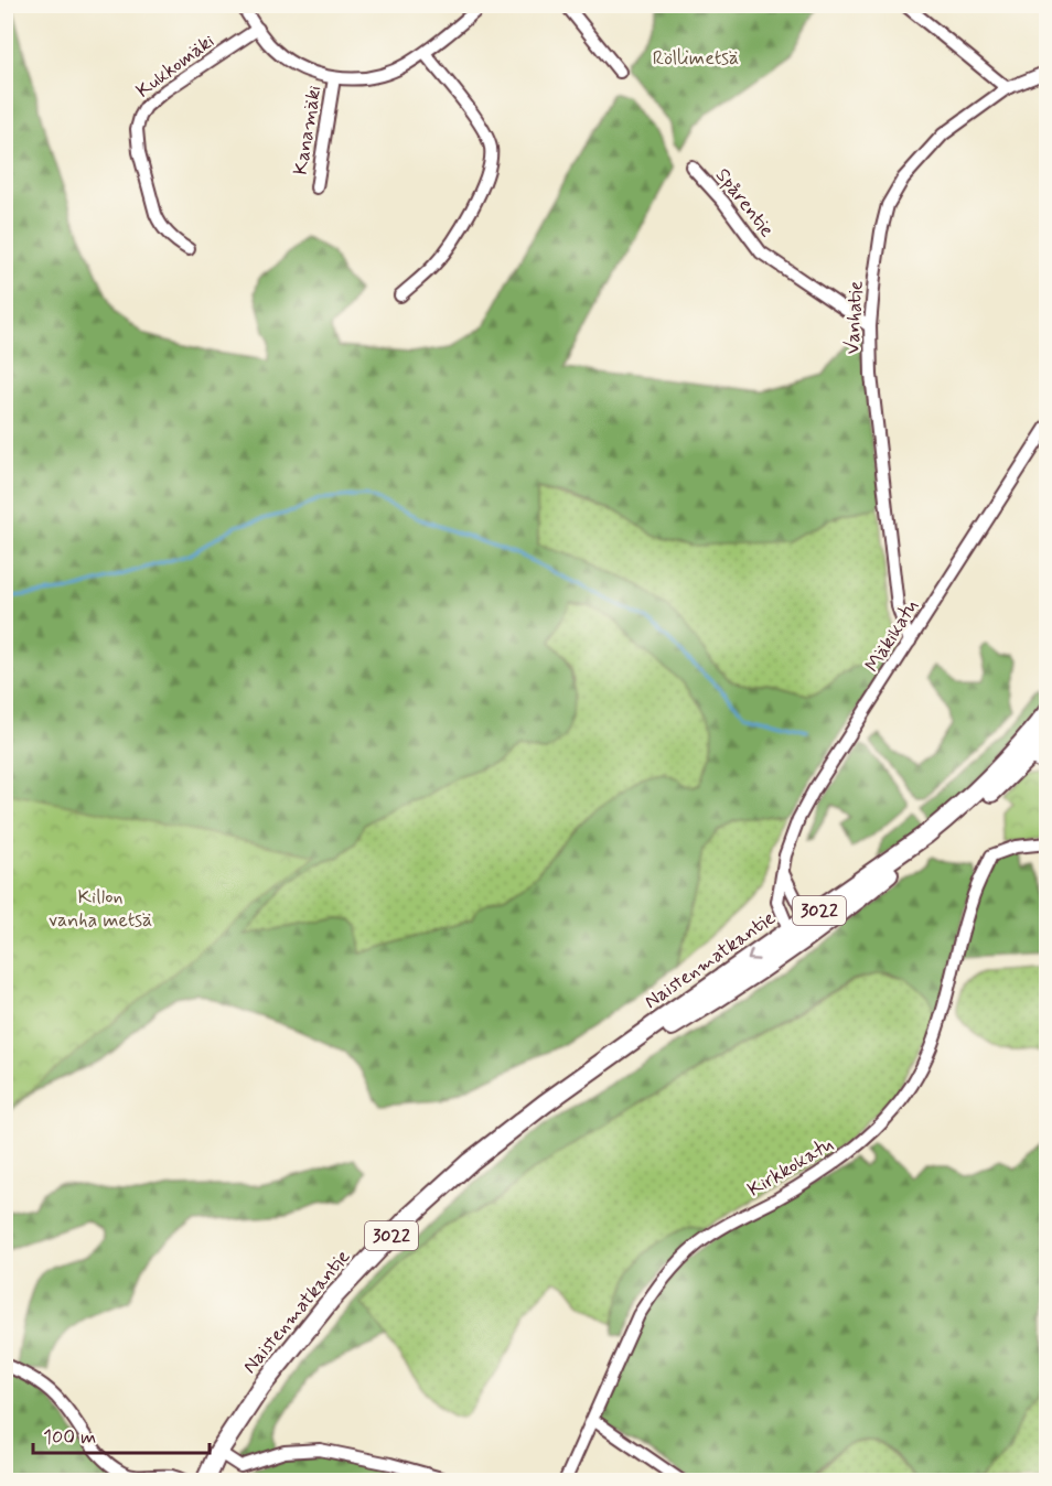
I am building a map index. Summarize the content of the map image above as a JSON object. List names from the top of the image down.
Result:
{
  "streets": {
    "main road": ["3022", "Naistenmatkantie"],
    "street": [
      "Kukkomäki",
      "Kanamäki",
      "Spårentie",
      "Vanhatie",
      "Mäkikatu",
      "Kirkkokatu"
    ]
  },
  "crossings": [
    ["Spårentie", "Vanhatie"],
    ["Vanhatie", "Mäkikatu"],
    ["Mäkikatu", "Naistenmatkantie"]
  ],
  "parks": ["Röllimetsä", "Killon vanha metsä"],
  "scale_bar": "100 m"
}
